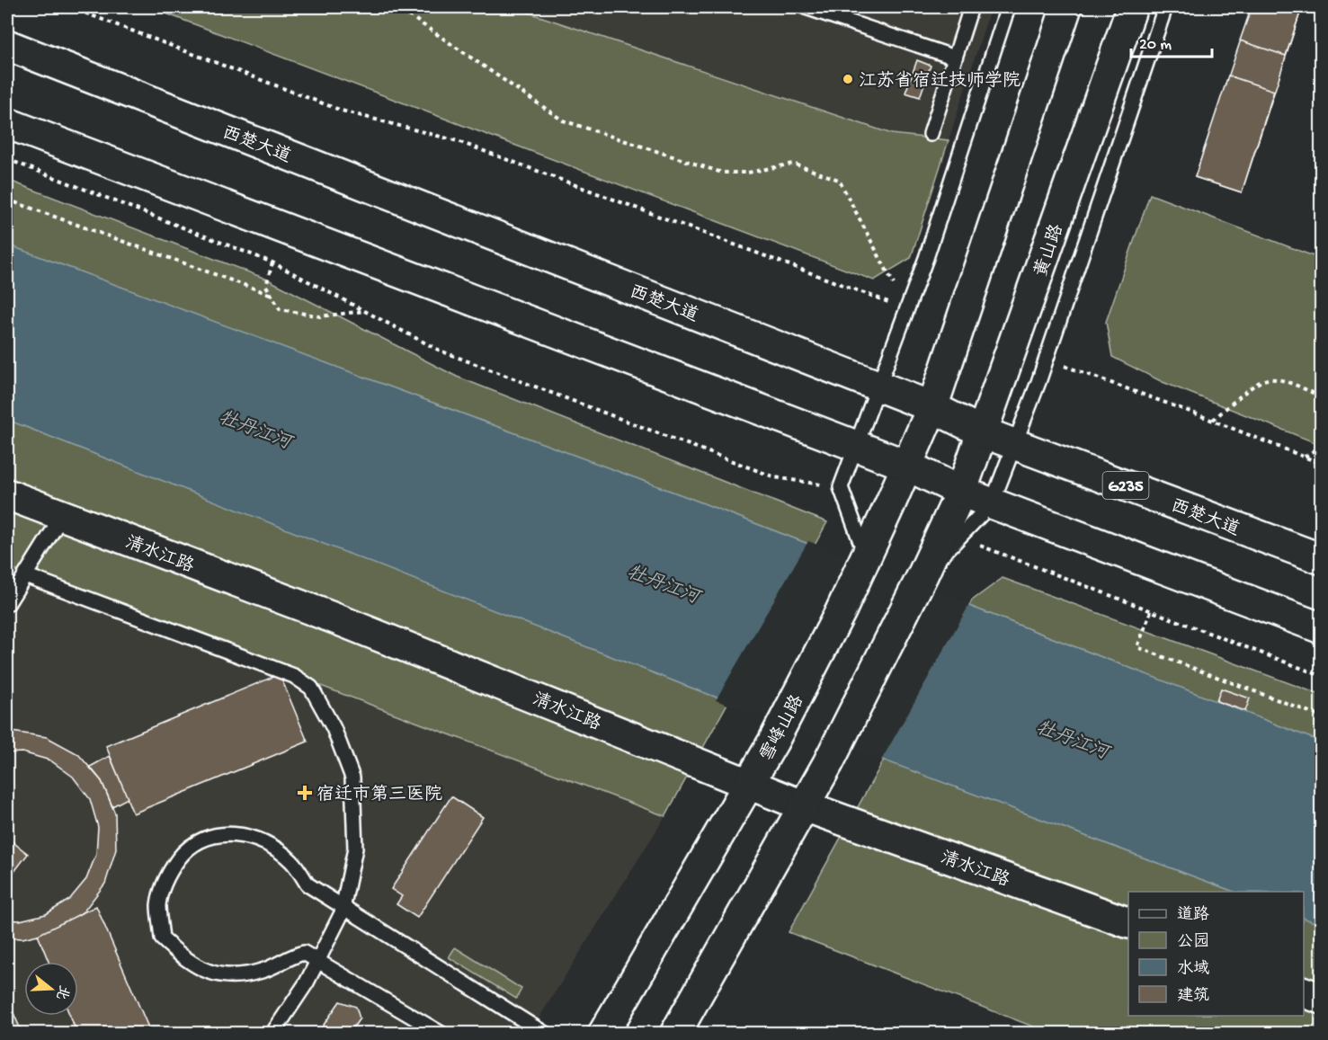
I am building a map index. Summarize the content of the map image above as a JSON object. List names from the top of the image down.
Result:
{
  "streets": {
    "main road": [
      "西楚大道",
      "黄山路",
      "G235",
      "清水江路",
      "雪峰山路"
    ]
  },
  "crossings": [
    ["西楚大道", "黄山路"],
    ["西楚大道", "雪峰山路"],
    ["清水江路", "雪峰山路"]
  ],
  "water": ["牡丹江河"],
  "places": {
    "other": ["江苏省宿迁技师学院"],
    "health": ["宿迁市第三医院"]
  },
  "legend": [
    "道路",
    "公园",
    "水域",
    "建筑"
  ],
  "scale_bar": "20 m",
  "north": "right"
}
